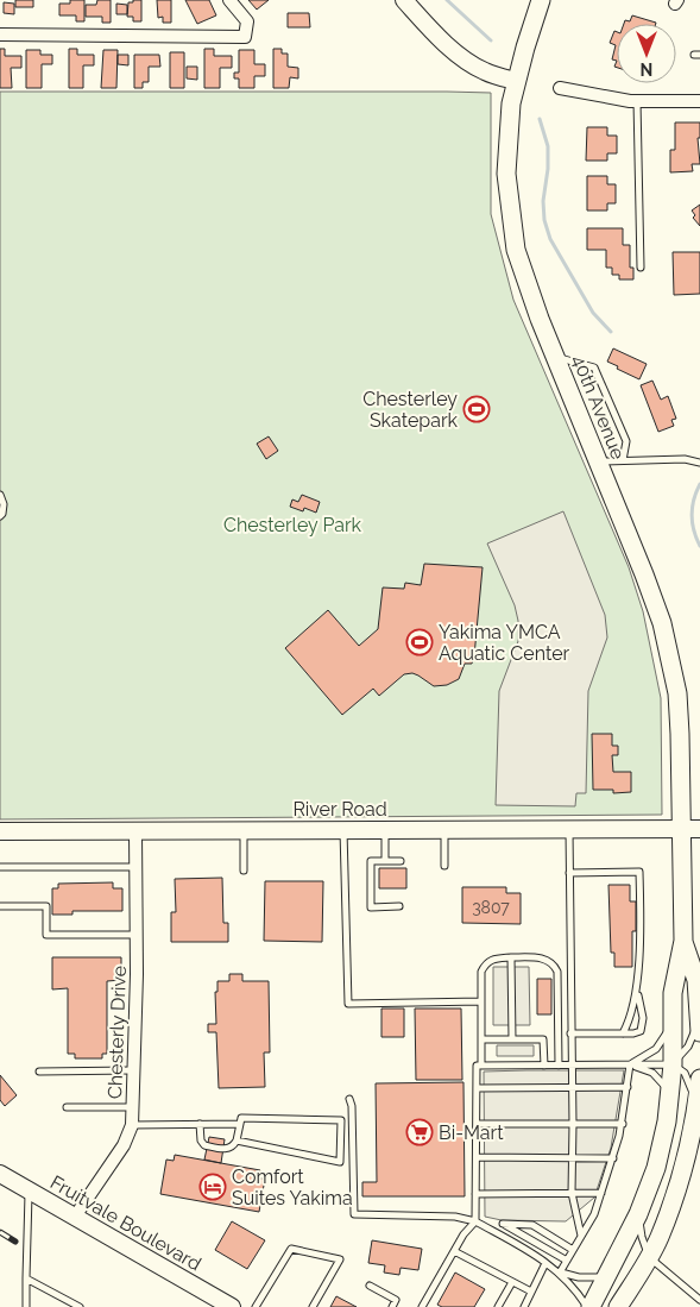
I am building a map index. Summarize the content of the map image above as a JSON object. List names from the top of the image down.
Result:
{
  "streets": {
    "main road": ["40th Avenue"],
    "street": ["River Road", "Chesterly Drive", "Fruitvale Boulevard"]
  },
  "crossings": [
    ["40th Avenue", "River Road"],
    ["River Road", "Chesterly Drive"],
    ["Chesterly Drive", "Fruitvale Boulevard"]
  ],
  "parks": ["Chesterley Park"],
  "places": {
    "sports": ["Chesterley Skatepark", "Yakima YMCA Aquatic Center"],
    "supermarket": ["Bi-Mart"],
    "hotel": ["Comfort Suites Yakima"]
  },
  "house_numbers": ["3807"],
  "north": "bottom"
}
